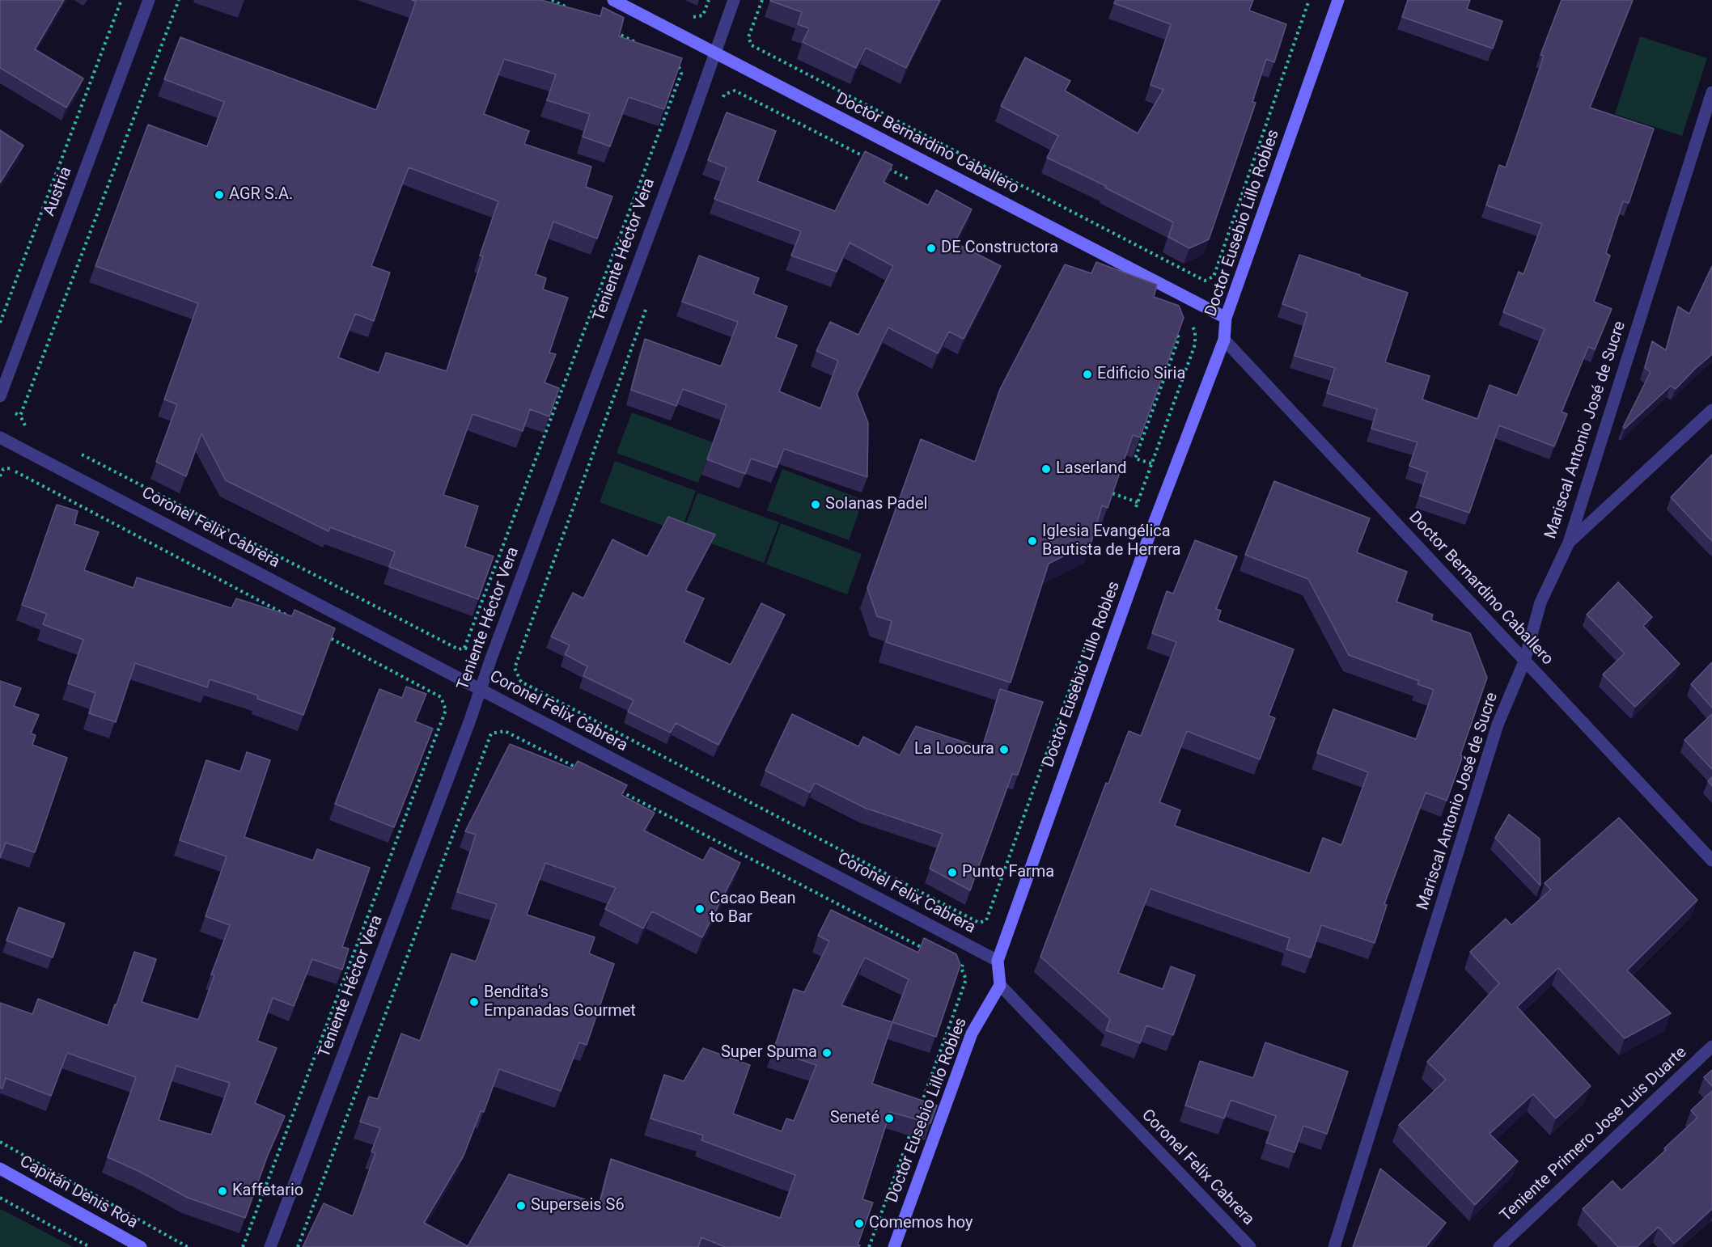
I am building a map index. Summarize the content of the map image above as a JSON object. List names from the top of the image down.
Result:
{
  "streets": {
    "main road": ["Doctor Bernardino Caballero", "Doctor Eusebio Lillo Robles", "Capitán Denis Roa"],
    "street": [
      "Austria",
      "Teniente Héctor Vera",
      "Mariscal Antonio José de Sucre",
      "Coronel Felix Cabrera",
      "Teniente Primero Jose Luis Duarte"
    ]
  },
  "crossings": [
    ["Doctor Bernardino Caballero", "Doctor Eusebio Lillo Robles"],
    ["Doctor Bernardino Caballero", "Teniente Héctor Vera"],
    ["Doctor Bernardino Caballero", "Mariscal Antonio José de Sucre"],
    ["Doctor Eusebio Lillo Robles", "Coronel Felix Cabrera"],
    ["Teniente Héctor Vera", "Coronel Felix Cabrera"]
  ],
  "places": [
    "AGR S.A.",
    "DE Constructora",
    "Edificio Siria",
    "Laserland",
    "Solanas Padel",
    "Iglesia Evangélica Bautista de Herrera",
    "La Loocura",
    "Punto Farma",
    "Cacao Bean to Bar",
    "Bendita's Empanadas Gourmet",
    "Super Spuma",
    "Seneté",
    "Kaffetario",
    "Superseis S6",
    "Comemos hoy"
  ]
}
